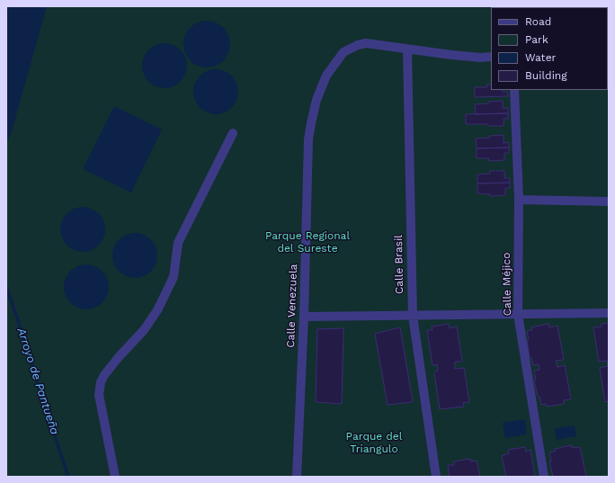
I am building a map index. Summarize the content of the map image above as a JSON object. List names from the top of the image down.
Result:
{
  "streets": {
    "street": ["Calle Brasil", "Calle Méjico", "Calle Venezuela"]
  },
  "crossings": [
    ["Calle Brasil", "Calle Venezuela"]
  ],
  "water": ["Arroyo de Pantueña"],
  "parks": ["Parque Regional del Sureste", "Parque del Triangulo"],
  "legend": [
    "Road",
    "Park",
    "Water",
    "Building"
  ]
}
